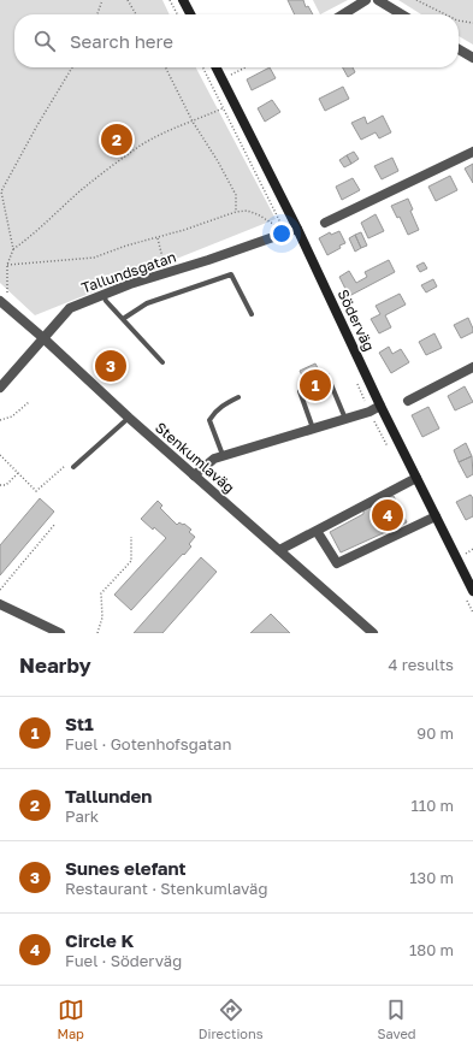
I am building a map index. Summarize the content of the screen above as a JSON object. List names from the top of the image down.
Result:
{
  "streets": {
    "main road": ["Söderväg"],
    "street": ["Tallundsgatan", "Stenkumlaväg"]
  },
  "crossings": [
    ["Tallundsgatan", "Söderväg"],
    ["Tallundsgatan", "Stenkumlaväg"]
  ],
  "page": {
    "search": "Search here",
    "pins": [
      "2",
      "3",
      "1",
      "4"
    ],
    "heading": ["Nearby", "4 results"],
    "list": [
      {
        "mark": "1",
        "name": "St1",
        "note": "Fuel · Gotenhofsgatan",
        "value": "90 m"
      },
      {
        "mark": "2",
        "name": "Tallunden",
        "note": "Park",
        "value": "110 m"
      },
      {
        "mark": "3",
        "name": "Sunes elefant",
        "note": "Restaurant · Stenkumlaväg",
        "value": "130 m"
      },
      {
        "mark": "4",
        "name": "Circle K",
        "note": "Fuel · Söderväg",
        "value": "180 m"
      }
    ],
    "nav": ["Map", "Directions", "Saved"]
  }
}
